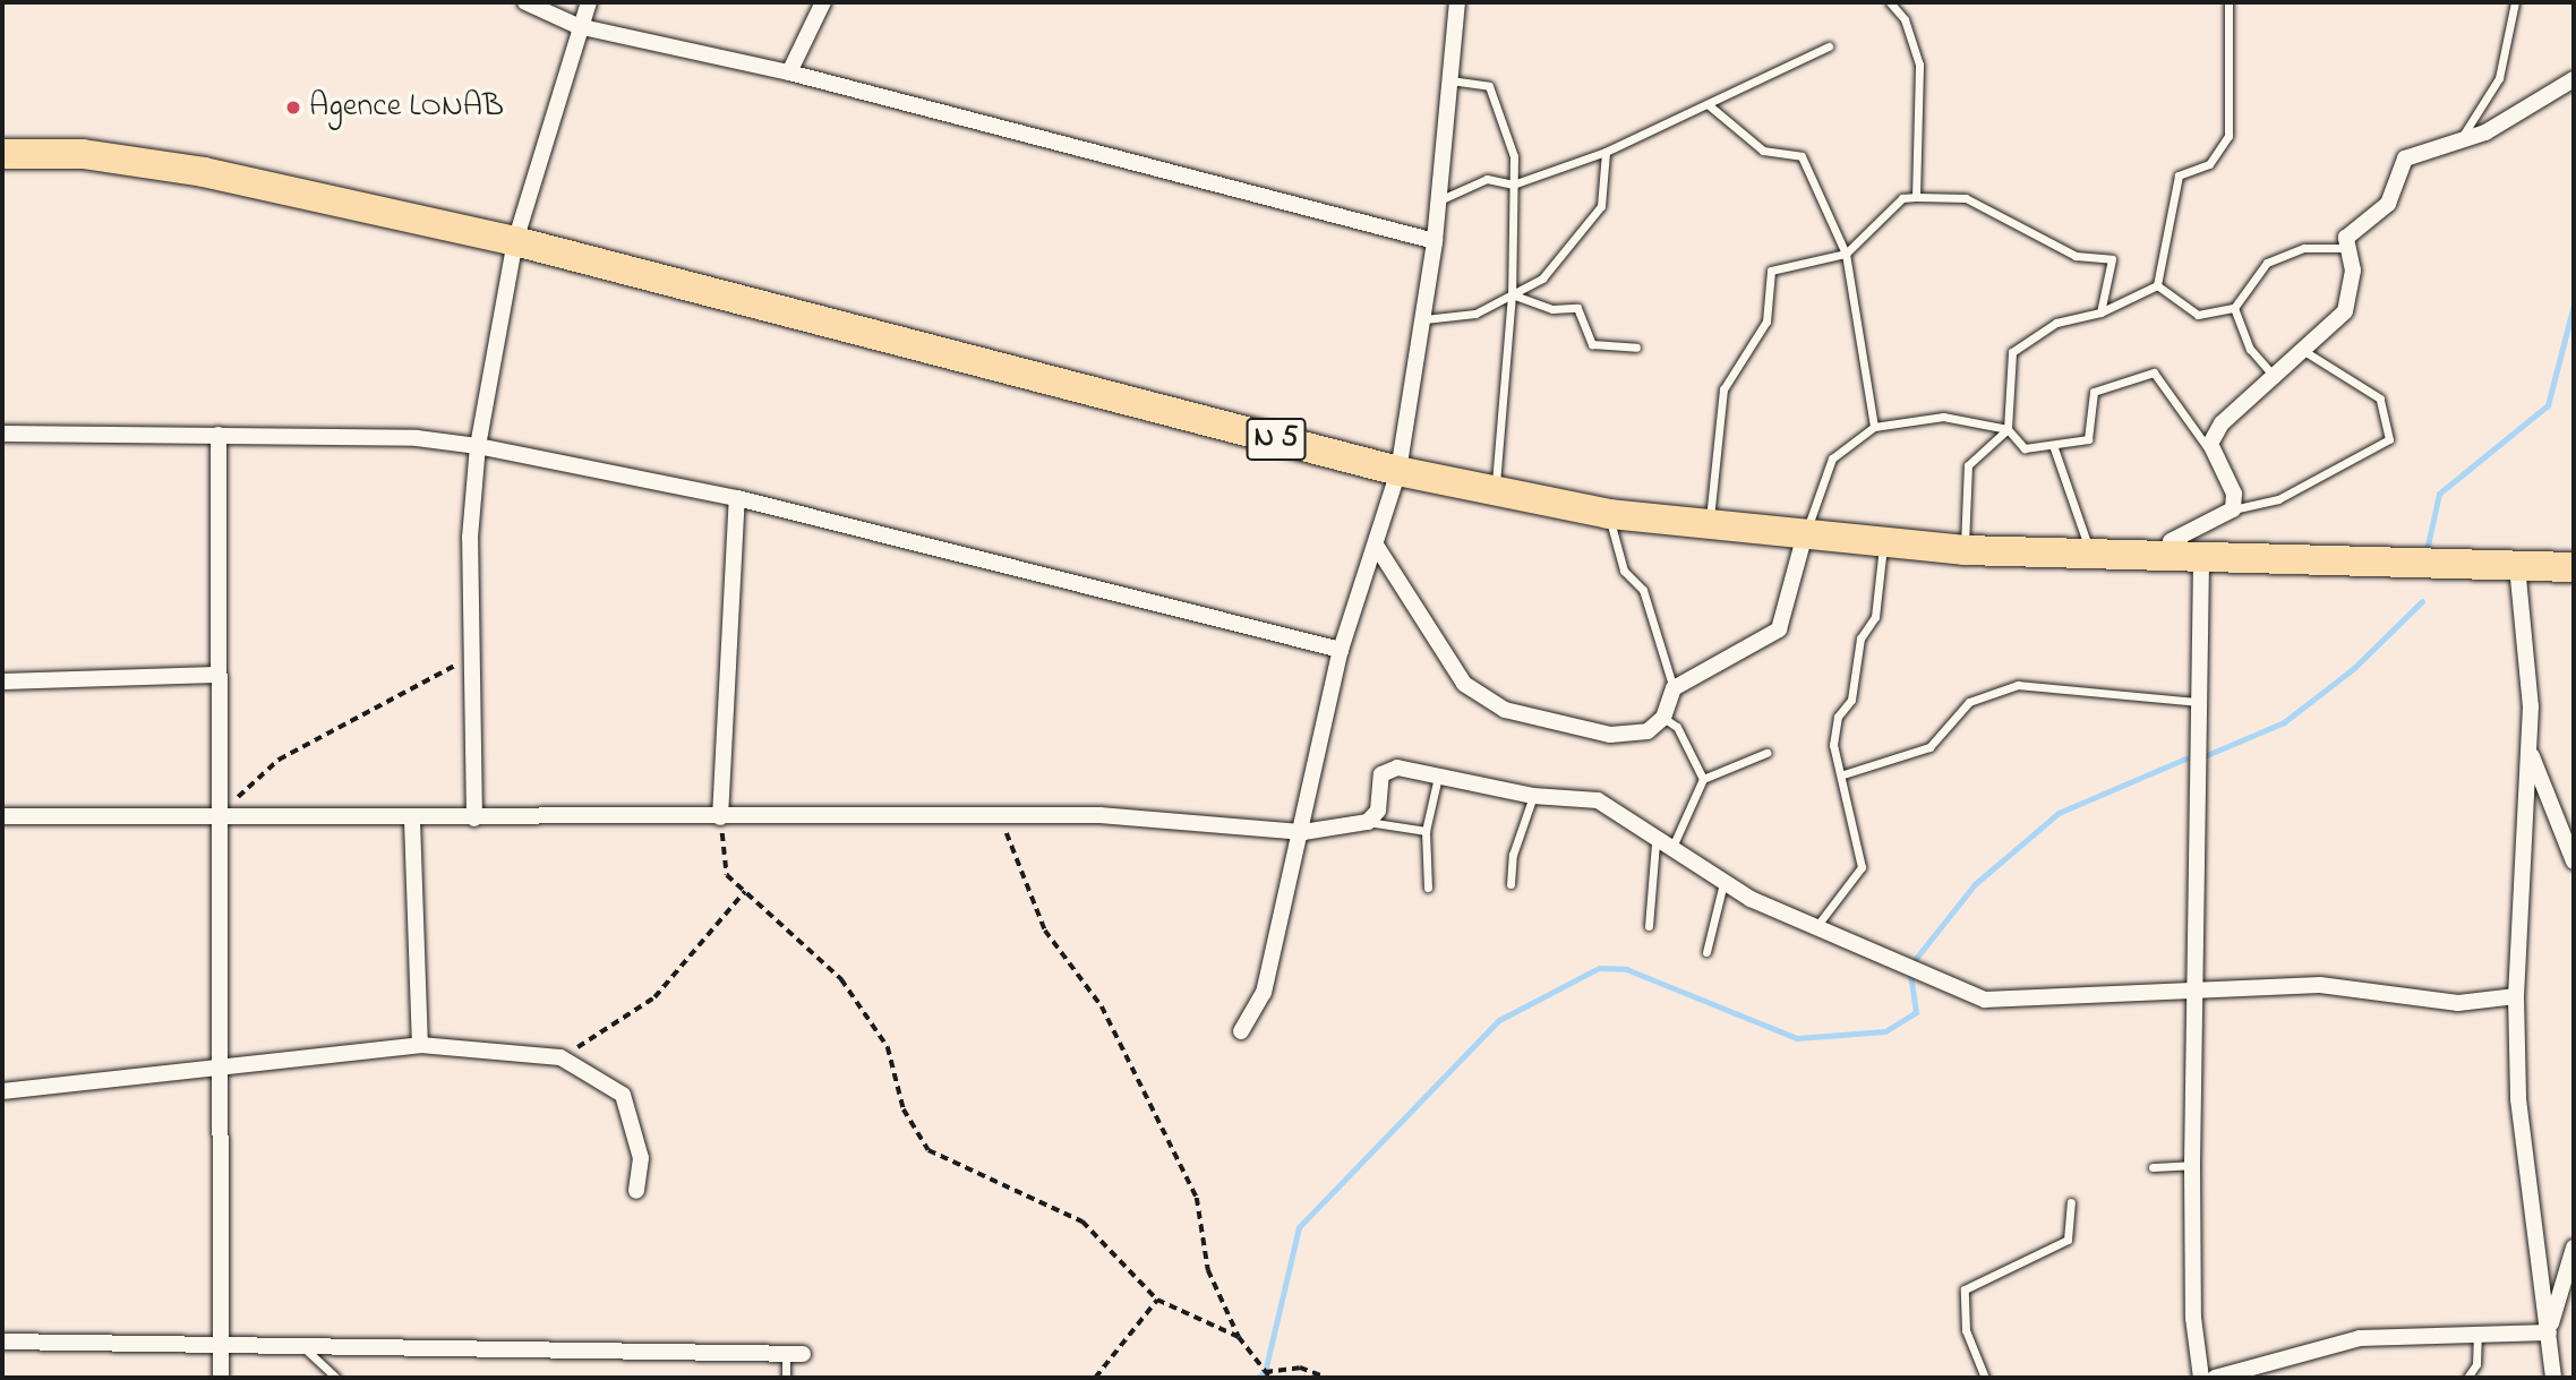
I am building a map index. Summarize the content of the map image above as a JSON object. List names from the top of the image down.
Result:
{
  "streets": {
    "highway": ["N 5"]
  },
  "places": ["Agence LONAB"]
}
